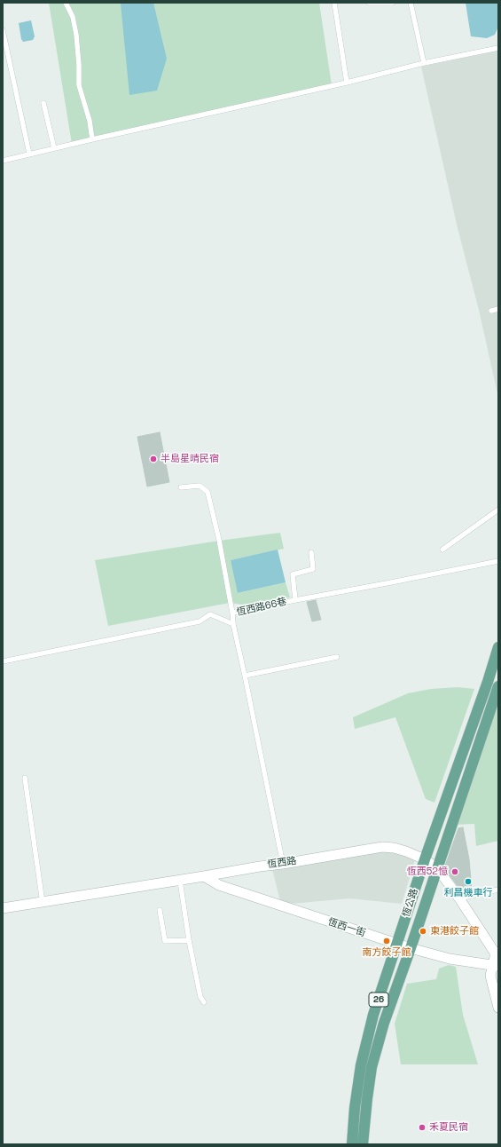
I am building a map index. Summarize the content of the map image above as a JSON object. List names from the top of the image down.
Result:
{
  "streets": {
    "main road": ["恆公路", "26"],
    "street": ["恆西路", "恆西一街"],
    "lane": ["恆西路66巷"]
  },
  "crossings": [
    ["恆西路66巷", "恆西路"],
    ["恆西路", "恆公路"],
    ["恆西路", "恆西一街"],
    ["恆公路", "恆西一街"]
  ],
  "places": [
    "半島星晴民宿",
    "恆西52憶",
    "利昌機車行",
    "東港餃子館",
    "南方餃子館",
    "禾夏民宿"
  ]
}
